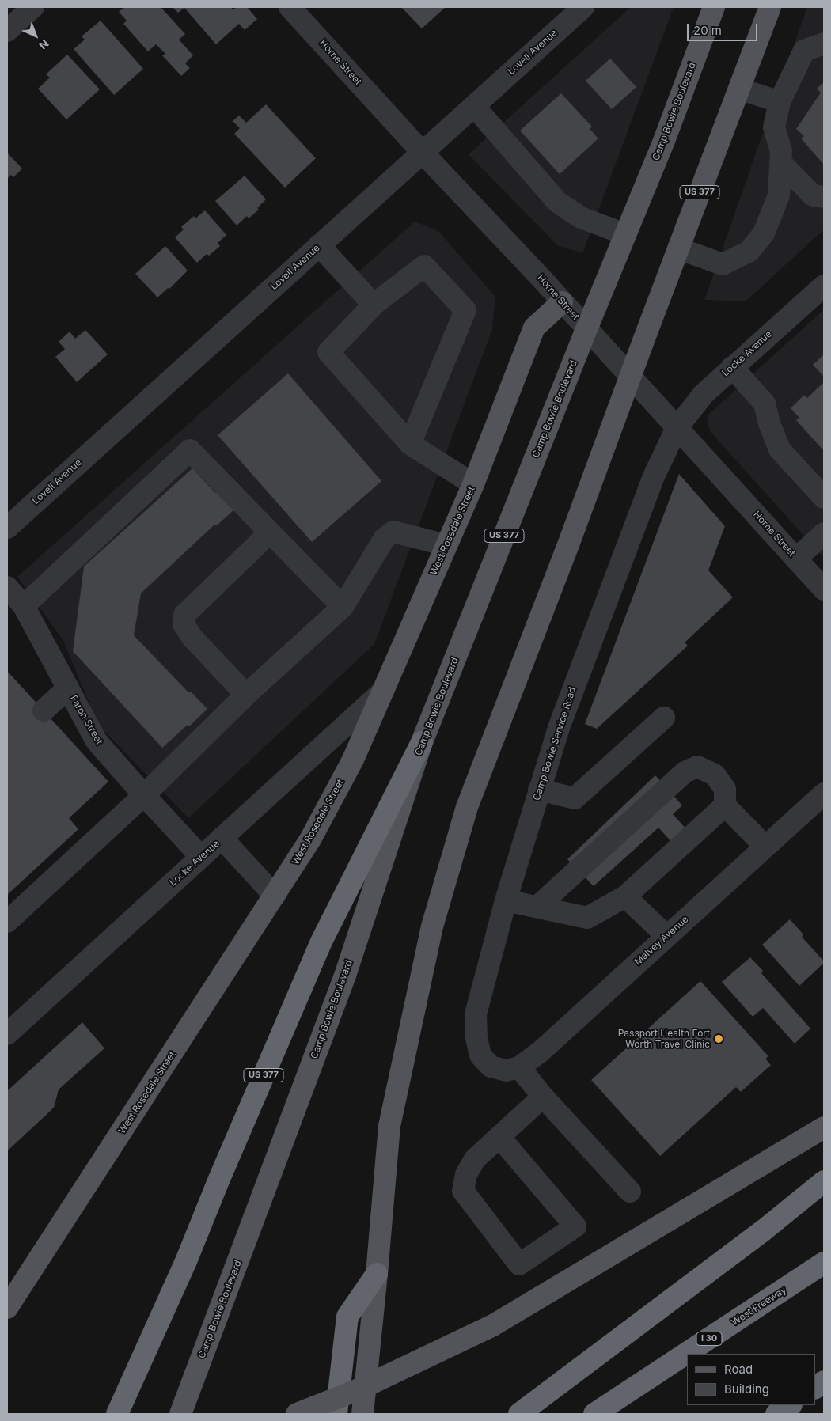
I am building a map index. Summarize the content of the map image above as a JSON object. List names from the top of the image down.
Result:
{
  "streets": {
    "highway": ["US 377", "West Freeway", "I 30"],
    "main road": ["Camp Bowie Boulevard", "West Rosedale Street"],
    "street": [
      "Lovell Avenue",
      "Horne Street",
      "Locke Avenue",
      "Faron Street",
      "Camp Bowie Service Road",
      "Malvey Avenue"
    ]
  },
  "crossings": [
    ["Lovell Avenue", "Horne Street"],
    ["Horne Street", "Camp Bowie Boulevard"],
    ["Horne Street", "US 377"],
    ["Horne Street", "Locke Avenue"],
    ["Horne Street", "West Rosedale Street"],
    ["Horne Street", "Camp Bowie Service Road"],
    ["Camp Bowie Boulevard", "US 377"],
    ["Locke Avenue", "West Rosedale Street"],
    ["Locke Avenue", "Faron Street"],
    ["Locke Avenue", "Camp Bowie Service Road"],
    ["Camp Bowie Service Road", "Malvey Avenue"]
  ],
  "places": ["Passport Health Fort Worth Travel Clinic"],
  "legend": ["Road", "Building"],
  "scale_bar": "20 m",
  "north": "bottom right"
}
